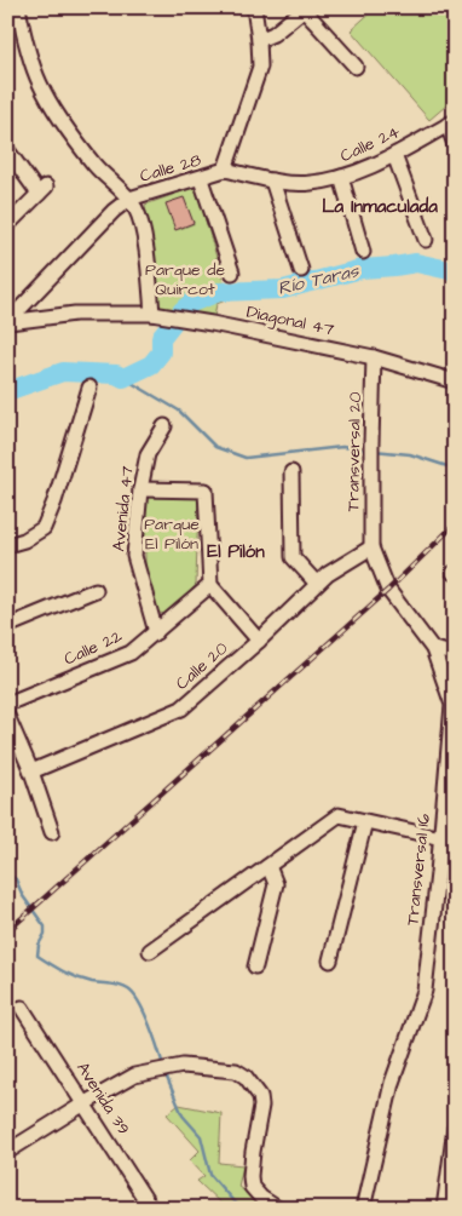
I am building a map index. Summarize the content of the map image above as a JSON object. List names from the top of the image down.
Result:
{
  "streets": {
    "street": [
      "Calle 24",
      "Calle 28",
      "Diagonal 47",
      "Transversal 20",
      "Avenida 47",
      "Calle 22",
      "Calle 20",
      "Transversal 16",
      "Avenida 39"
    ]
  },
  "crossings": [
    ["Calle 24", "Calle 28"],
    ["Calle 28", "Diagonal 47"],
    ["Diagonal 47", "Transversal 20"],
    ["Transversal 20", "Calle 20"],
    ["Transversal 20", "Transversal 16"],
    ["Avenida 47", "Calle 22"],
    ["Calle 20", "Transversal 16"]
  ],
  "districts": ["La Inmaculada", "El Pilón"],
  "water": ["Río Taras"],
  "parks": ["Parque de Quircot", "Parque El Pilón"]
}
